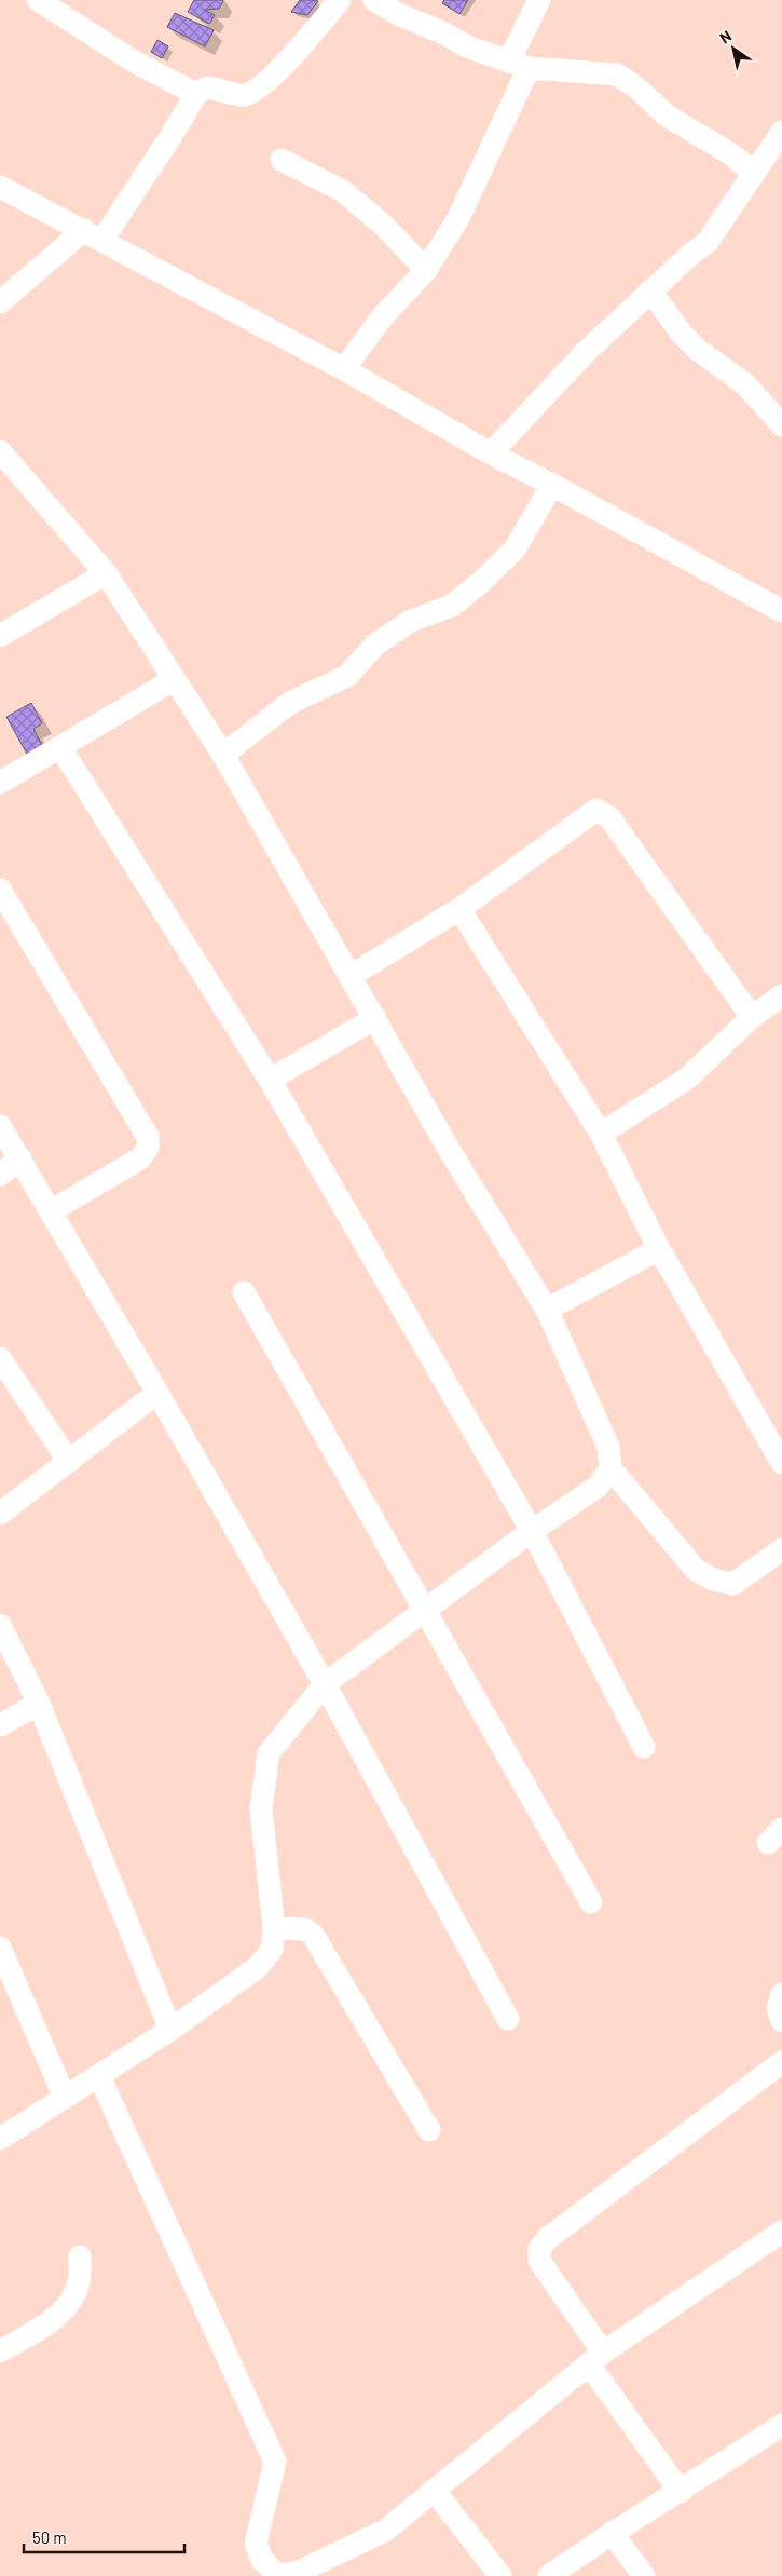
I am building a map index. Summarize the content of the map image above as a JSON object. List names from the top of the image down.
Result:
{
  "scale_bar": "50 m",
  "north": "top left"
}
